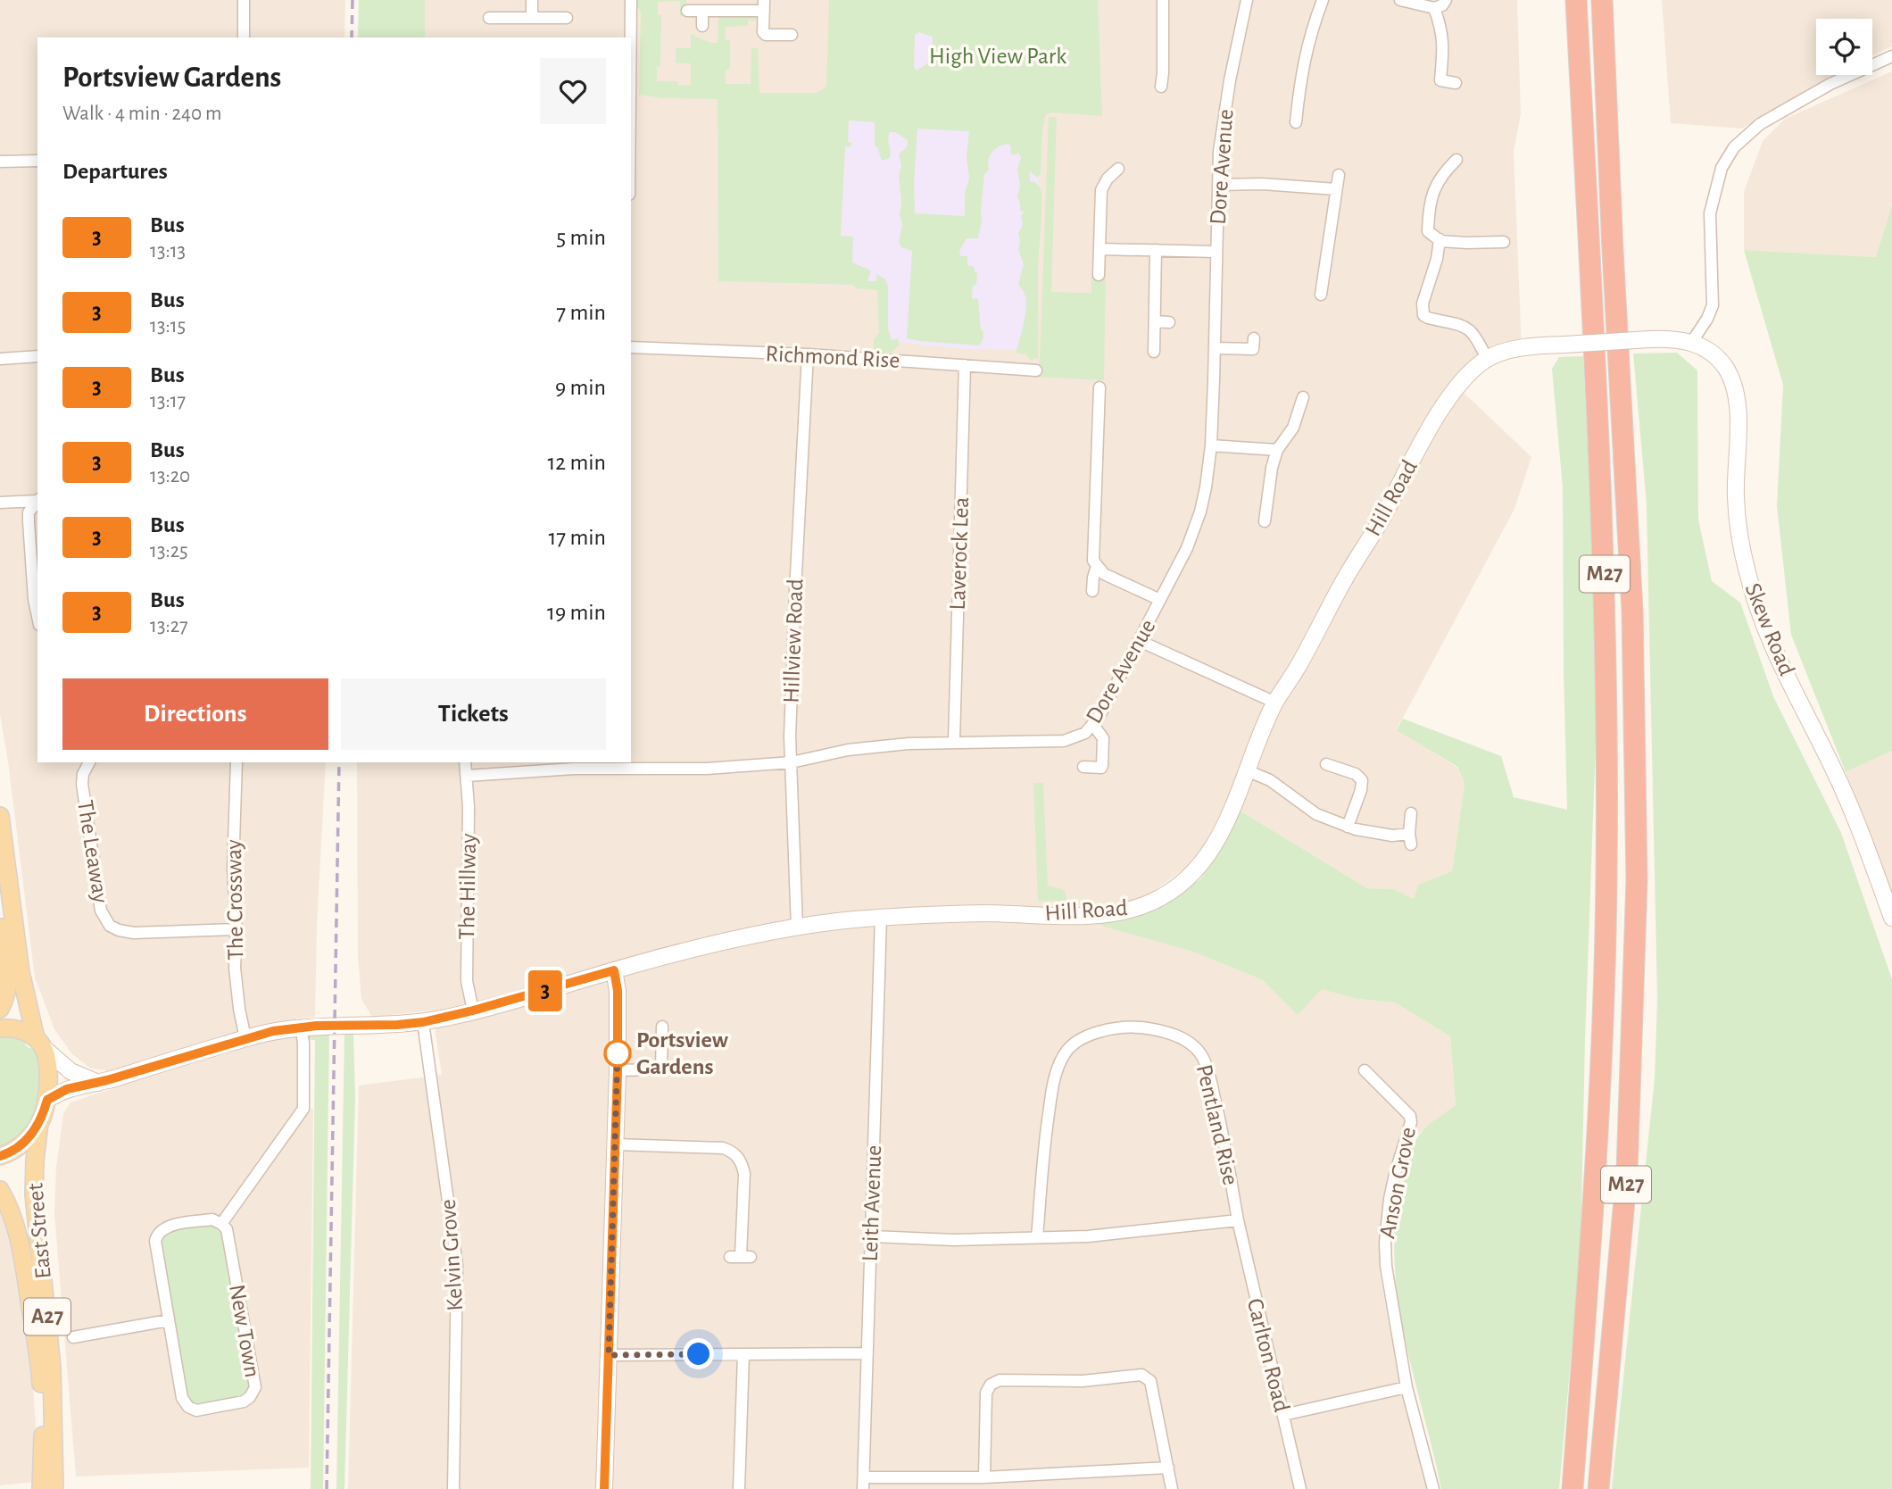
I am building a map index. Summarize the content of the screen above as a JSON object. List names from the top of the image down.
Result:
{
  "streets": {
    "highway": ["M27"],
    "main road": ["East Street", "A27"],
    "street": [
      "Dore Avenue",
      "Richmond Rise",
      "Hill Road",
      "Laverock Lea",
      "Skew Road",
      "Hillview Road",
      "The Leaway",
      "The Hillway",
      "The Crossway",
      "Pentland Rise",
      "Anson Grove",
      "Leith Avenue",
      "Kelvin Grove",
      "New Town",
      "Carlton Road"
    ]
  },
  "crossings": [
    ["Dore Avenue", "Laverock Lea"],
    ["Dore Avenue", "Hillview Road"],
    ["Dore Avenue", "The Hillway"],
    ["Richmond Rise", "Laverock Lea"],
    ["Richmond Rise", "Hillview Road"],
    ["Hill Road", "Skew Road"],
    ["Hill Road", "Hillview Road"],
    ["Hill Road", "The Hillway"],
    ["Hill Road", "The Crossway"],
    ["Hill Road", "Leith Avenue"],
    ["Hill Road", "Kelvin Grove"],
    ["The Leaway", "The Crossway"],
    ["Pentland Rise", "Leith Avenue"],
    ["Pentland Rise", "Carlton Road"]
  ],
  "parks": ["High View Park"],
  "places": ["Portsview Gardens"],
  "lines": ["bus line 3"],
  "page": {
    "on_map": "3",
    "heading": [
      ["Portsview Gardens", "Walk · 4 min · 240 m"],
      "Departures"
    ],
    "list": [
      {
        "mark": "3",
        "name": "Bus",
        "note": "13:13",
        "value": "5 min"
      },
      {
        "mark": "3",
        "name": "Bus",
        "note": "13:15",
        "value": "7 min"
      },
      {
        "mark": "3",
        "name": "Bus",
        "note": "13:17",
        "value": "9 min"
      },
      {
        "mark": "3",
        "name": "Bus",
        "note": "13:20",
        "value": "12 min"
      },
      {
        "mark": "3",
        "name": "Bus",
        "note": "13:25",
        "value": "17 min"
      },
      {
        "mark": "3",
        "name": "Bus",
        "note": "13:27",
        "value": "19 min"
      }
    ],
    "buttons": ["Directions", "Tickets"]
  }
}
